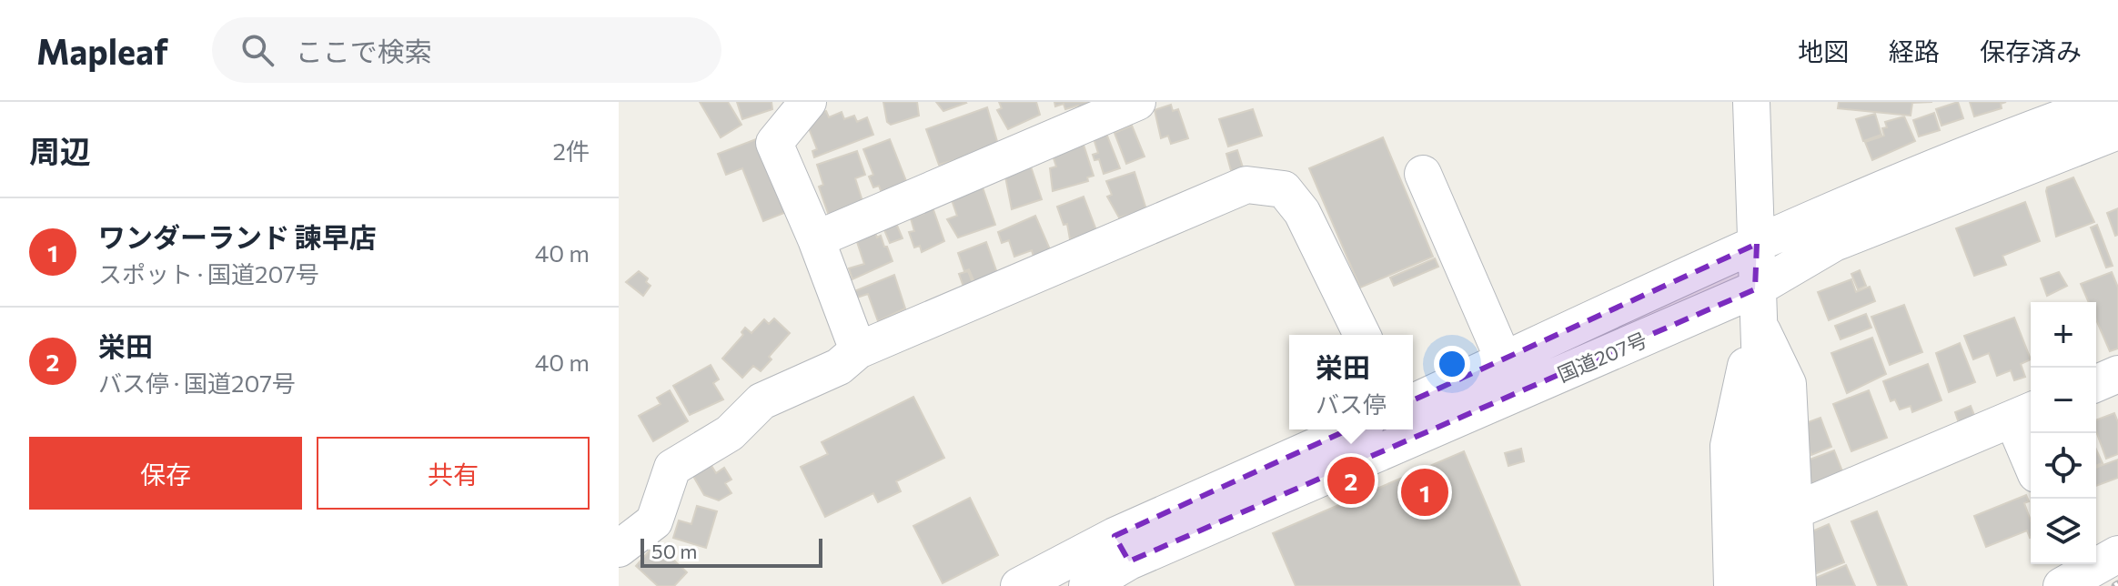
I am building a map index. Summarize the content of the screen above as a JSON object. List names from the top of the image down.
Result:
{
  "streets": {
    "street": ["国道207号"]
  },
  "scale_bar": "50 m",
  "page": {
    "header": "Mapleaf",
    "search": "ここで検索",
    "nav": ["地図", "経路", "保存済み"],
    "heading": ["周辺", "2件"],
    "list": [
      {
        "mark": "1",
        "name": "ワンダーランド 諫早店",
        "note": "スポット · 国道207号",
        "value": "40 m"
      },
      {
        "mark": "2",
        "name": "栄田",
        "note": "バス停 · 国道207号",
        "value": "40 m"
      }
    ],
    "map_buttons": ["+", "−"],
    "popup": ["栄田", "バス停"],
    "buttons": ["保存", "共有"],
    "pins": ["2", "1"],
    "scale": "50 m"
  }
}
